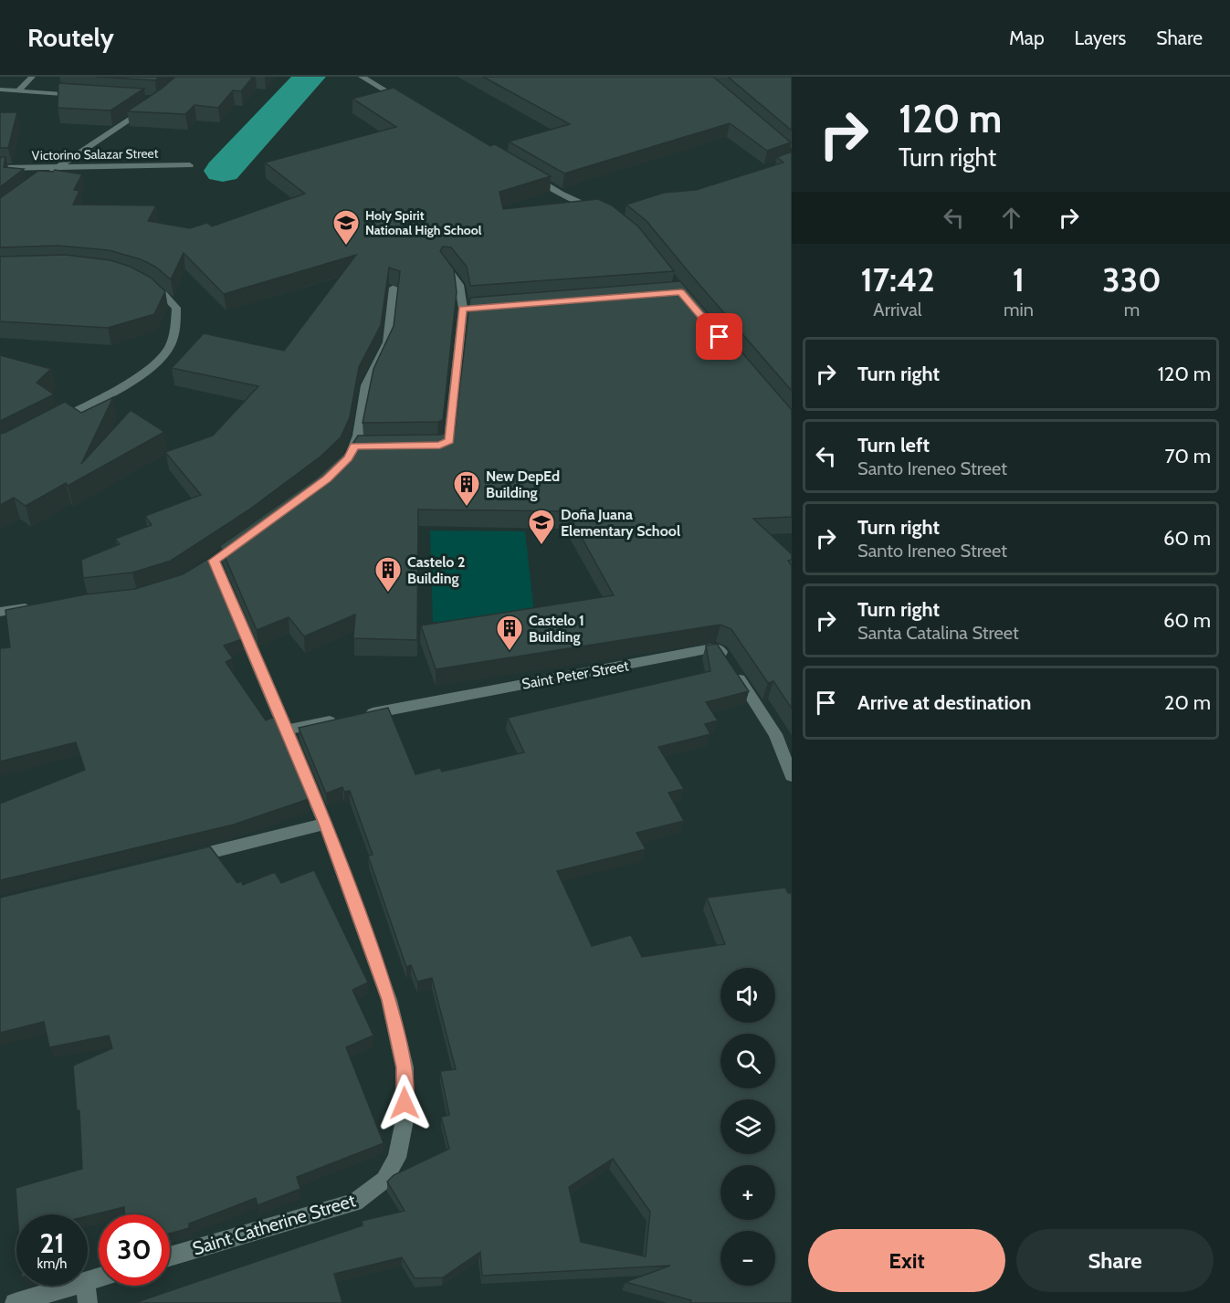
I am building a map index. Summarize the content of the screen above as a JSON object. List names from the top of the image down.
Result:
{
  "streets": {
    "street": ["Victorino Salazar Street", "Saint Peter Street", "Saint Catherine Street"]
  },
  "places": {
    "school or university": ["Holy Spirit National High School", "Doña Juana Elementary School"],
    "building": ["New DepEd Building", "Castelo 2 Building", "Castelo 1 Building"]
  },
  "page": {
    "header": "Routely",
    "nav": ["Map", "Layers", "Share"],
    "turn": ["120 m", "Turn right"],
    "eta": [
      "17:42",
      "Arrival",
      "1",
      "min",
      "330",
      "m"
    ],
    "list": [
      {
        "name": "Turn right",
        "value": "120 m"
      },
      {
        "name": "Turn left",
        "note": "Santo Ireneo Street",
        "value": "70 m"
      },
      {
        "name": "Turn right",
        "note": "Santo Ireneo Street",
        "value": "60 m"
      },
      {
        "name": "Turn right",
        "note": "Santa Catalina Street",
        "value": "60 m"
      },
      {
        "name": "Arrive at destination",
        "value": "20 m"
      }
    ],
    "map_buttons": ["+", "−"],
    "speed": "21 km/h",
    "limit": "30",
    "buttons": ["Exit", "Share"]
  }
}
